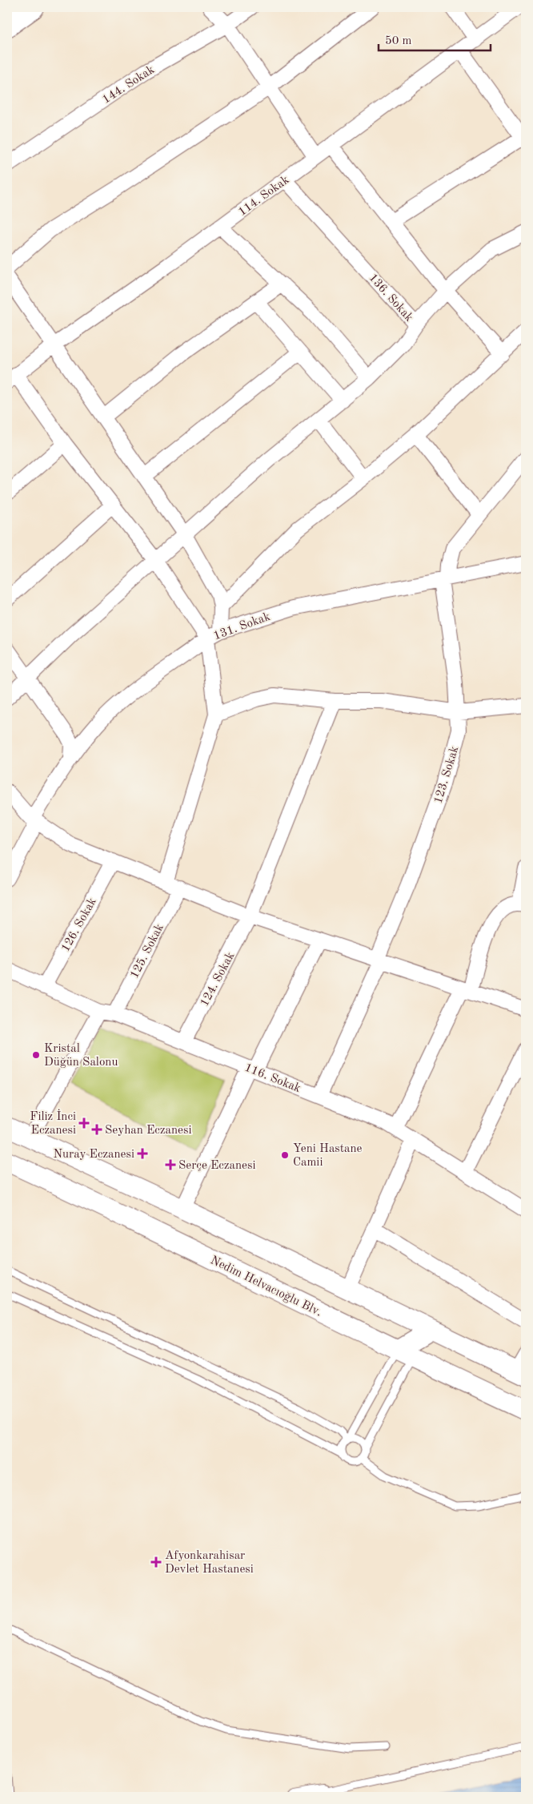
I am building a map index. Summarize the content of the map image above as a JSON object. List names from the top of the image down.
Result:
{
  "streets": {
    "main road": ["Nedim Helvacıoğlu Blv."],
    "street": [
      "144. Sokak",
      "114. Sokak",
      "136. Sokak",
      "131. Sokak",
      "123. Sokak",
      "126. Sokak",
      "125. Sokak",
      "124. Sokak",
      "116. Sokak"
    ]
  },
  "crossings": [
    ["114. Sokak", "136. Sokak"],
    ["131. Sokak", "123. Sokak"],
    ["123. Sokak", "116. Sokak"],
    ["126. Sokak", "116. Sokak"],
    ["125. Sokak", "116. Sokak"],
    ["124. Sokak", "116. Sokak"]
  ],
  "places": {
    "other": ["Kristal Düğün Salonu", "Yeni Hastane Camii"],
    "health": [
      "Filiz İnci Eczanesi",
      "Seyhan Eczanesi",
      "Nuray Eczanesi",
      "Serçe Eczanesi",
      "Afyonkarahisar Devlet Hastanesi"
    ]
  },
  "scale_bar": "50 m"
}
